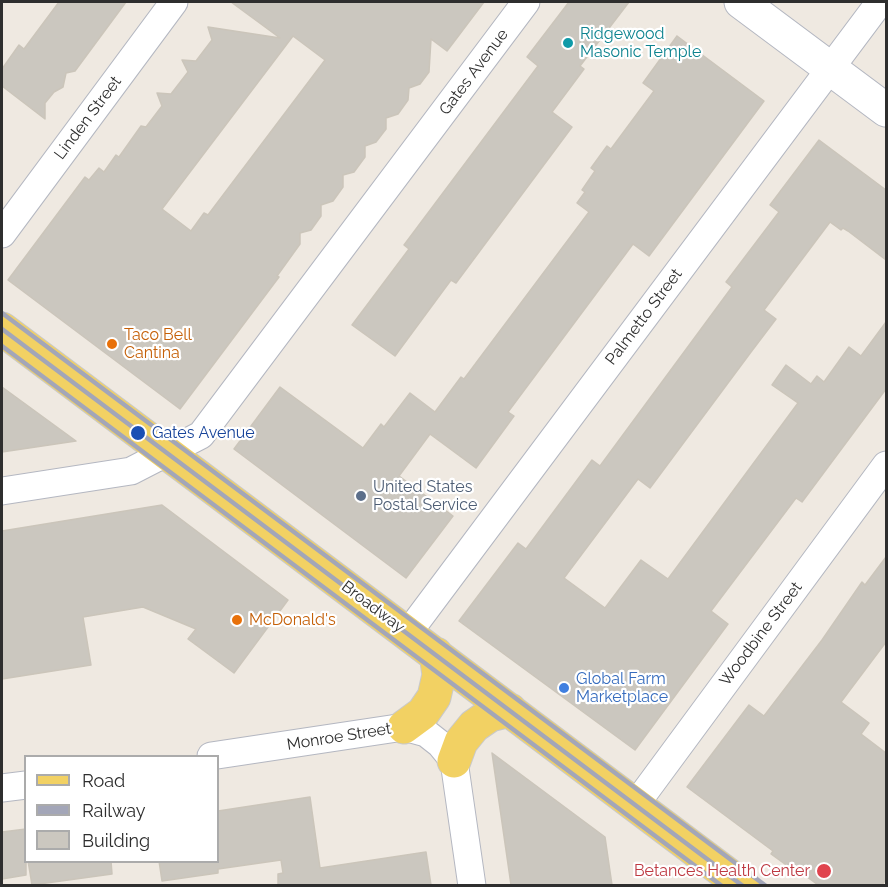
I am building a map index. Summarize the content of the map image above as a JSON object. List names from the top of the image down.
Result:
{
  "streets": {
    "main road": ["Broadway"],
    "street": [
      "Gates Avenue",
      "Linden Street",
      "Palmetto Street",
      "Woodbine Street",
      "Monroe Street"
    ]
  },
  "crossings": [
    ["Gates Avenue", "Broadway"],
    ["Palmetto Street", "Broadway"],
    ["Broadway", "Woodbine Street"]
  ],
  "places": [
    "Ridgewood Masonic Temple",
    "Taco Bell Cantina",
    "Gates Avenue",
    "United States Postal Service",
    "McDonald's",
    "Global Farm Marketplace",
    "Betances Health Center"
  ],
  "legend": ["Road", "Railway", "Building"]
}
